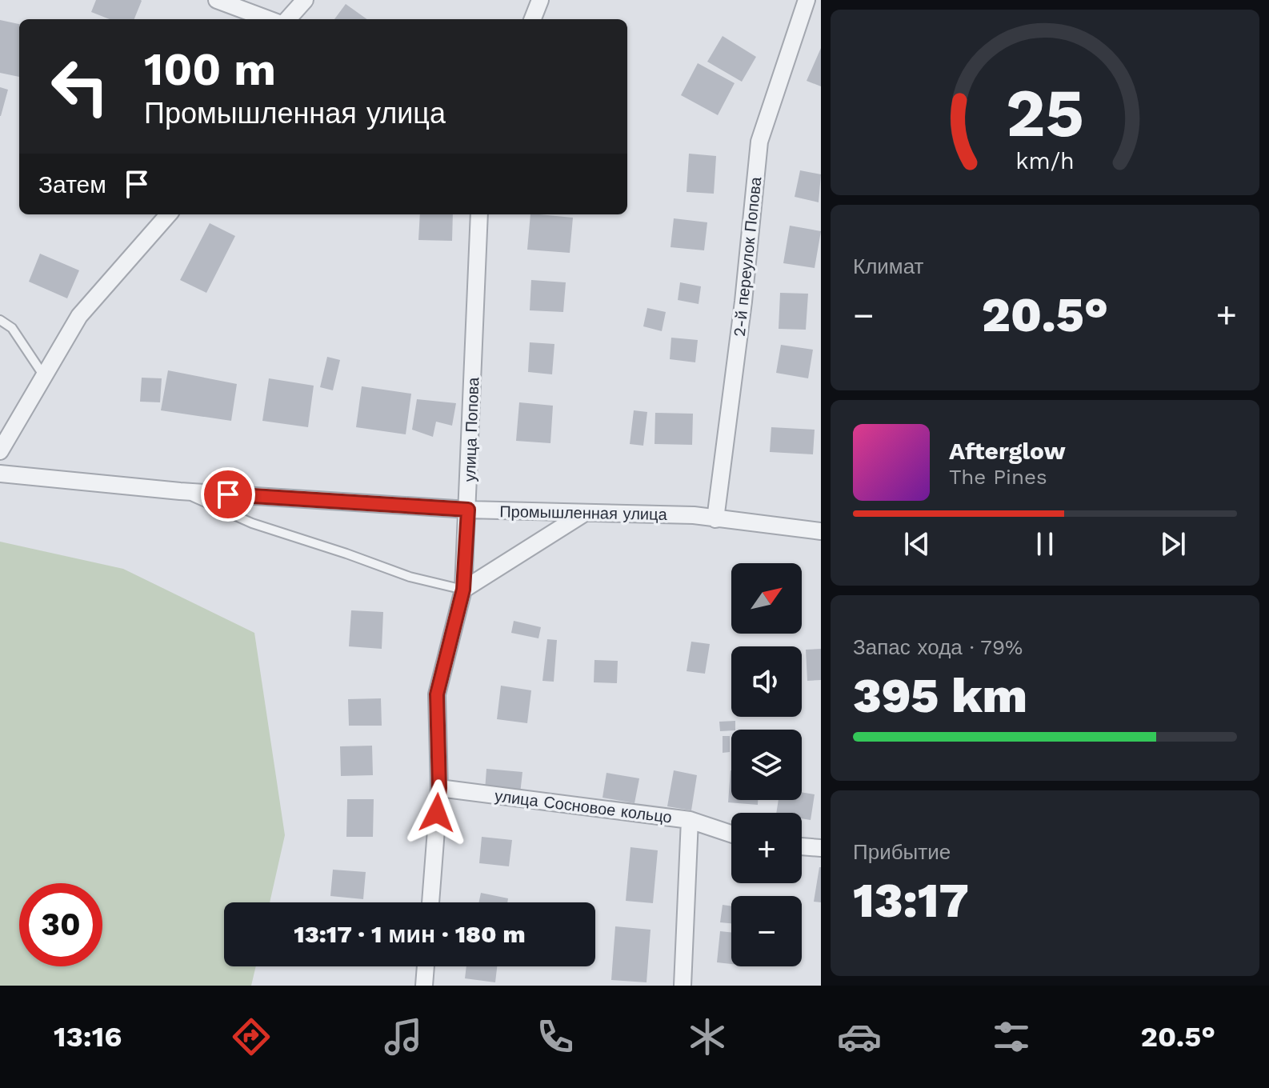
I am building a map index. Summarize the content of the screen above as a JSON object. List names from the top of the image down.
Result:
{
  "streets": {
    "street": [
      "2-й переулок Попова",
      "улица Попова",
      "Промышленная улица",
      "улица Сосновое кольцо"
    ]
  },
  "crossings": [
    ["2-й переулок Попова", "Промышленная улица"],
    ["улица Попова", "Промышленная улица"],
    ["улица Попова", "улица Сосновое кольцо"]
  ],
  "north": "top right",
  "page": {
    "turn": ["100 m", "Промышленная улица"],
    "then": "Затем",
    "tile": [
      "Климат",
      ["Запас хода · 79%", "395 km"],
      ["Прибытие", "13:17"]
    ],
    "heat": ["−", "20.5°", "+"],
    "song": ["Afterglow", "The Pines"],
    "map_buttons": ["+", "−"],
    "limit": "30",
    "trip": "13:17 · 1 мин · 180 m",
    "tabs": ["13:16", "20.5°"],
    "gauge": ["25", "km/h"]
  }
}
